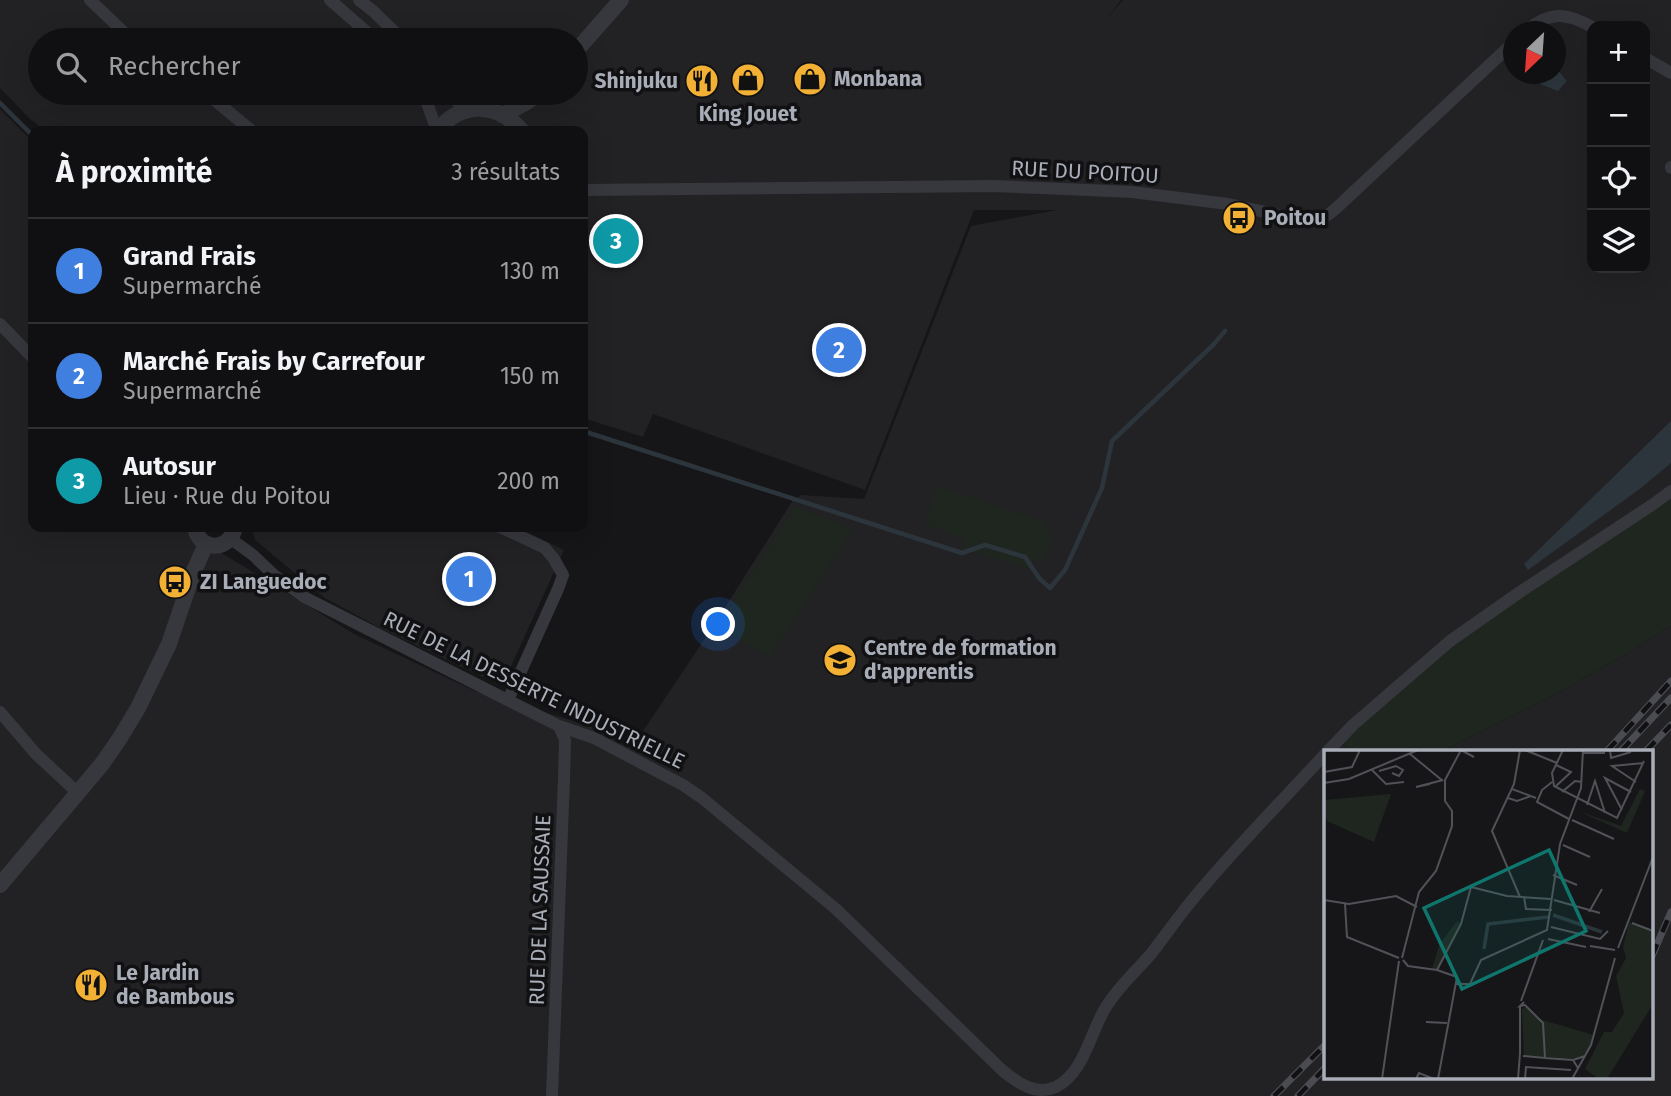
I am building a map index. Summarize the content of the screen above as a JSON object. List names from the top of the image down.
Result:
{
  "streets": {
    "street": ["RUE DU POITOU", "RUE DE LA DESSERTE INDUSTRIELLE", "RUE DE LA SAUSSAIE"]
  },
  "crossings": [
    ["RUE DE LA DESSERTE INDUSTRIELLE", "RUE DE LA SAUSSAIE"]
  ],
  "places": {
    "shop": ["Monbana", "King Jouet"],
    "restaurant": ["Shinjuku", "Le Jardin de Bambous"],
    "bus stop": ["Poitou", "ZI Languedoc"],
    "school or university": ["Centre de formation d'apprentis"]
  },
  "north": "bottom left",
  "page": {
    "map_buttons": ["+", "−"],
    "search": "Rechercher",
    "heading": ["À proximité", "3 résultats"],
    "pins": ["3", "2", "1"],
    "list": [
      {
        "mark": "1",
        "name": "Grand Frais",
        "note": "Supermarché",
        "value": "130 m"
      },
      {
        "mark": "2",
        "name": "Marché Frais by Carrefour",
        "note": "Supermarché",
        "value": "150 m"
      },
      {
        "mark": "3",
        "name": "Autosur",
        "note": "Lieu · Rue du Poitou",
        "value": "200 m"
      }
    ]
  }
}
